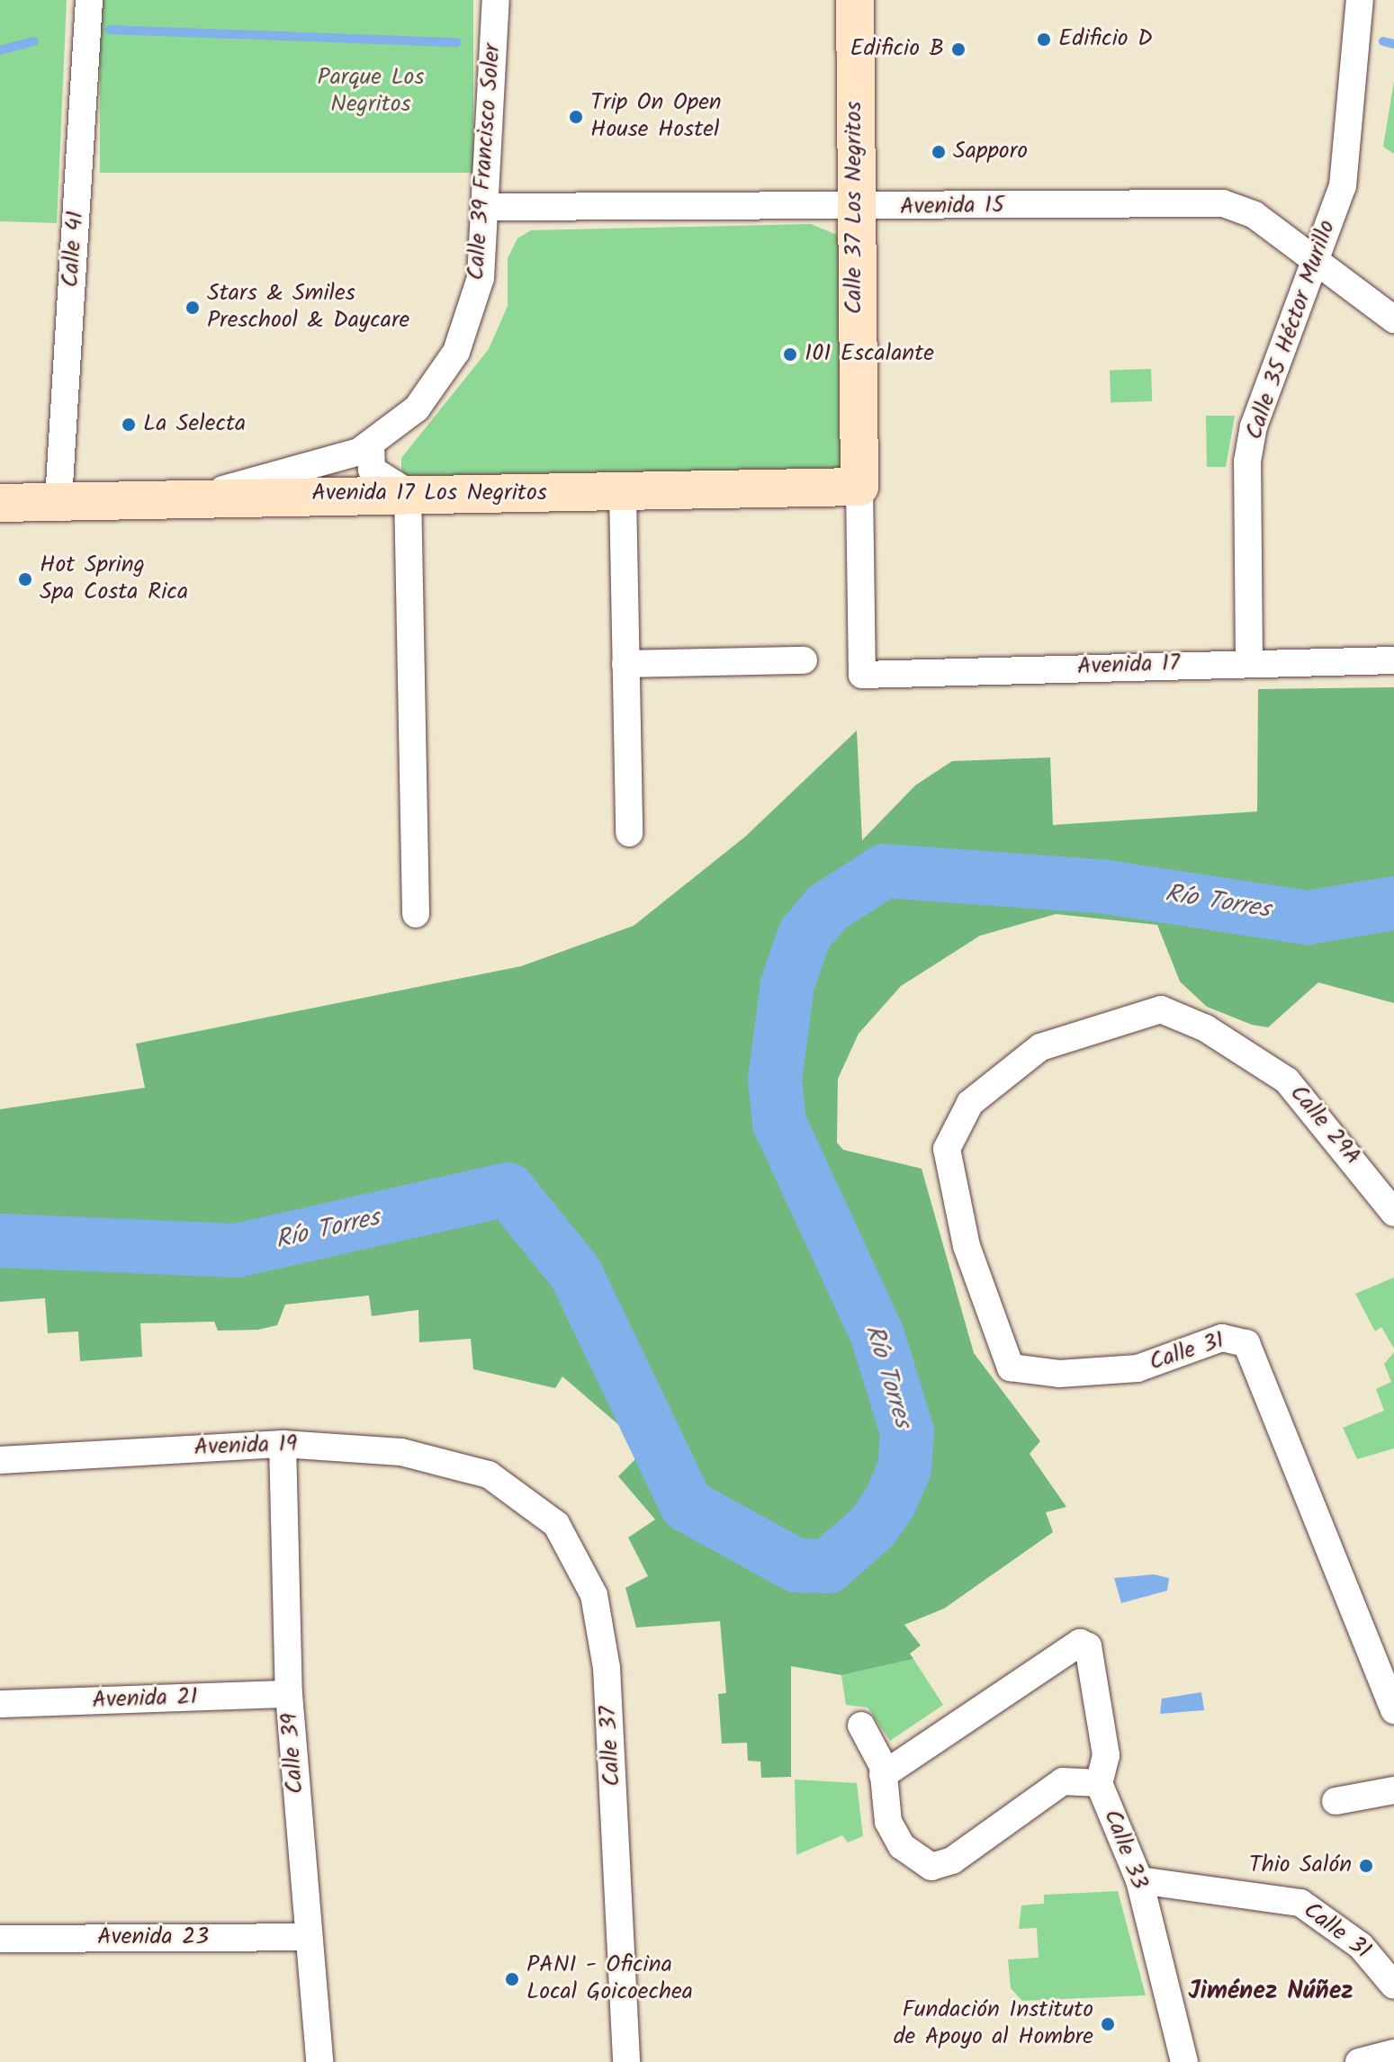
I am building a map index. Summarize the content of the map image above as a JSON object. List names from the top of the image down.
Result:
{
  "streets": {
    "street": [
      "Calle 39 Francisco Soler",
      "Avenida 15",
      "Calle 37 Los Negritos",
      "Calle 41",
      "Calle 35 Héctor Murillo",
      "Avenida 17 Los Negritos",
      "Avenida 17",
      "Calle 29A",
      "Calle 31",
      "Avenida 19",
      "Avenida 21",
      "Calle 37",
      "Calle 39",
      "Calle 33",
      "Avenida 23"
    ]
  },
  "crossings": [
    ["Calle 39 Francisco Soler", "Avenida 15"],
    ["Calle 39 Francisco Soler", "Avenida 17 Los Negritos"],
    ["Avenida 15", "Calle 37 Los Negritos"],
    ["Avenida 15", "Calle 35 Héctor Murillo"],
    ["Calle 37 Los Negritos", "Avenida 17 Los Negritos"],
    ["Calle 37 Los Negritos", "Avenida 17"],
    ["Calle 41", "Avenida 17 Los Negritos"],
    ["Calle 35 Héctor Murillo", "Avenida 17"],
    ["Calle 29A", "Calle 31"],
    ["Calle 31", "Calle 33"],
    ["Avenida 19", "Calle 37"],
    ["Avenida 19", "Calle 39"],
    ["Avenida 21", "Calle 39"],
    ["Calle 39", "Avenida 23"]
  ],
  "districts": ["Jiménez Núñez"],
  "water": ["Río Torres"],
  "parks": ["Parque Los Negritos"],
  "places": [
    "Edificio D",
    "Edificio B",
    "Trip On Open House Hostel",
    "Sapporo",
    "Stars & Smiles Preschool & Daycare",
    "101 Escalante",
    "La Selecta",
    "Hot Spring Spa Costa Rica",
    "Thio Salón",
    "PANI - Oficina Local Goicoechea",
    "Fundación Instituto de Apoyo al Hombre"
  ]
}
